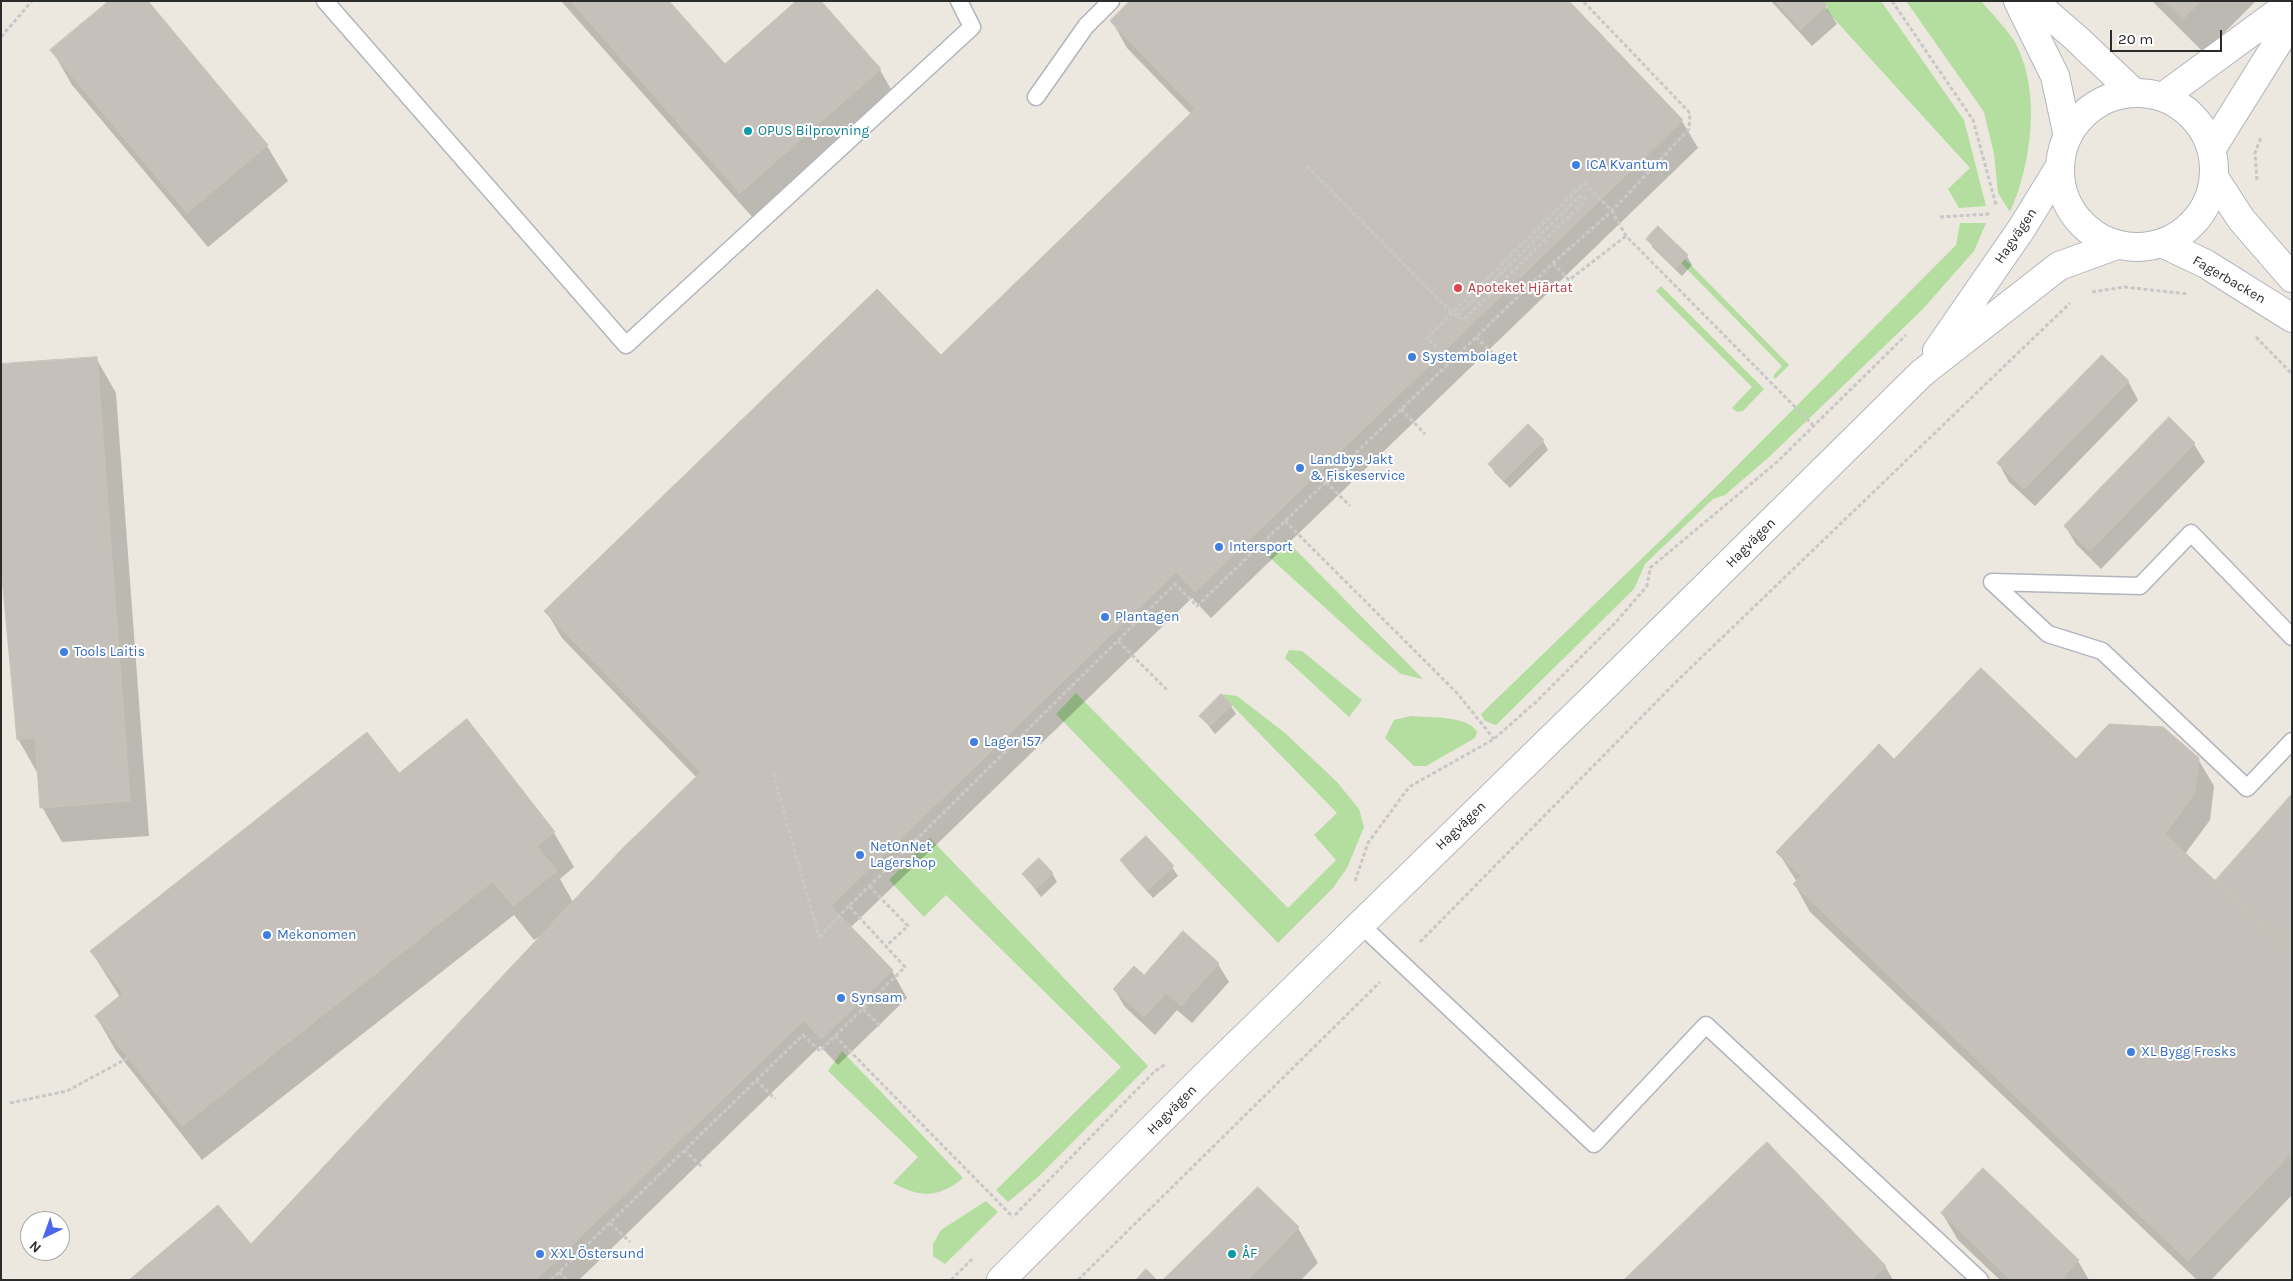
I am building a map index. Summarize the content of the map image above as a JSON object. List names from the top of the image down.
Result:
{
  "streets": {
    "street": ["Hagvägen", "Fagerbacken"]
  },
  "crossings": [
    ["Hagvägen", "Fagerbacken"]
  ],
  "places": [
    "OPUS Bilprovning",
    "ICA Kvantum",
    "Apoteket Hjärtat",
    "Systembolaget",
    "Landbys Jakt & Fiskeservice",
    "Intersport",
    "Plantagen",
    "Tools Laitis",
    "Lager 157",
    "NetOnNet Lagershop",
    "Mekonomen",
    "Synsam",
    "XL Bygg Fresks",
    "XXL Östersund",
    "ÅF"
  ],
  "scale_bar": "20 m",
  "north": "bottom left"
}
